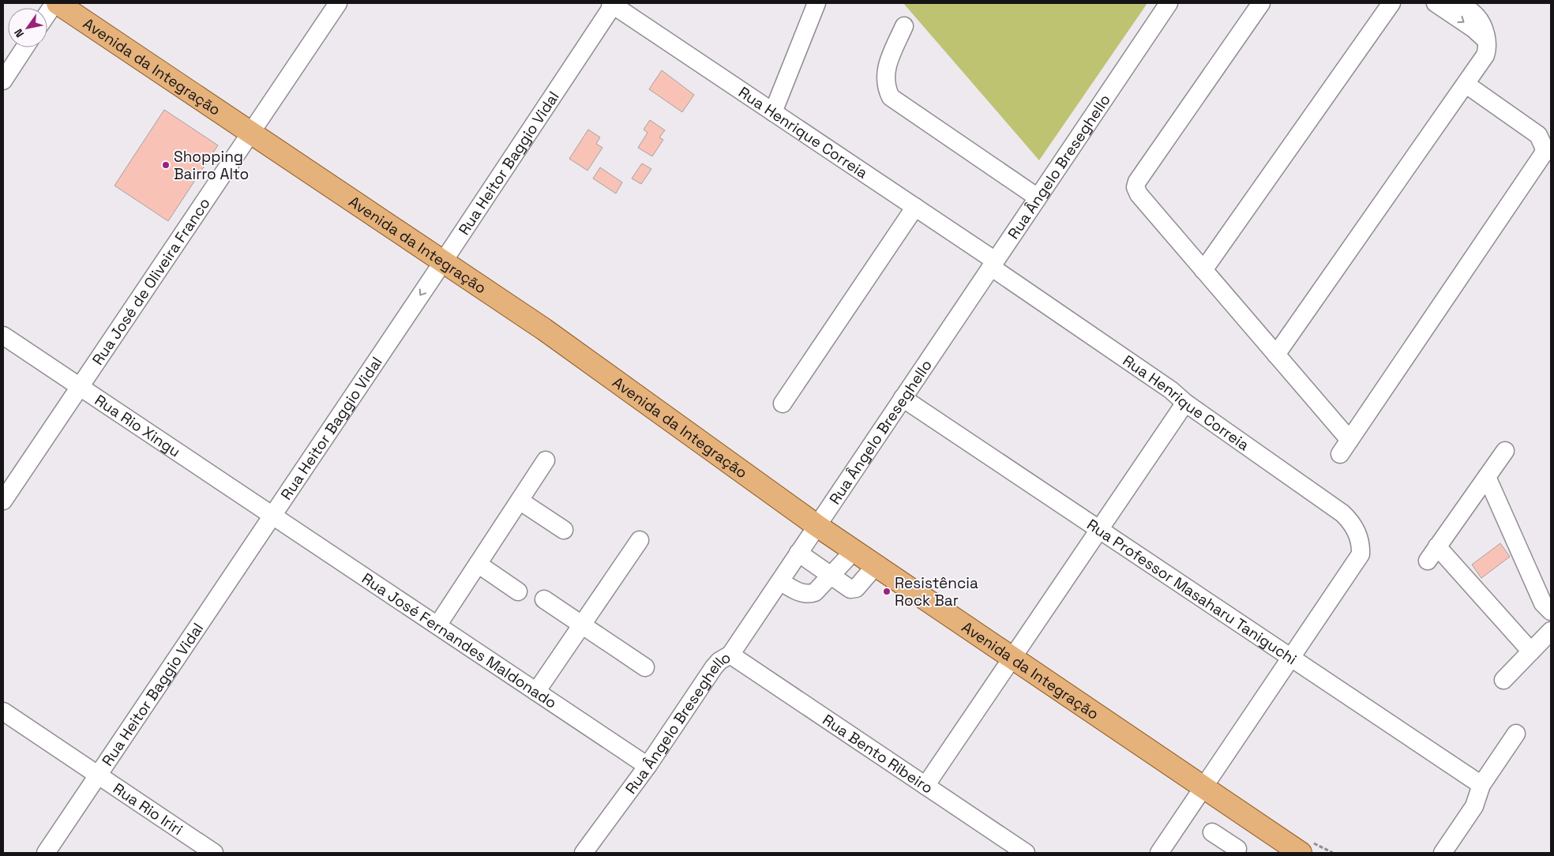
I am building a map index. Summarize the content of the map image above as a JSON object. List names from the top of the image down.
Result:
{
  "streets": {
    "main road": ["Avenida da Integração"],
    "street": [
      "Rua Henrique Correia",
      "Rua Heitor Baggio Vidal",
      "Rua Ângelo Breseghello",
      "Rua José de Oliveira Franco",
      "Rua Rio Xingu",
      "Rua Professor Masaharu Taniguchi",
      "Rua José Fernandes Maldonado",
      "Rua Bento Ribeiro",
      "Rua Rio Iriri"
    ]
  },
  "crossings": [
    ["Avenida da Integração", "Rua Heitor Baggio Vidal"],
    ["Avenida da Integração", "Rua Ângelo Breseghello"],
    ["Avenida da Integração", "Rua José de Oliveira Franco"],
    ["Rua Henrique Correia", "Rua Heitor Baggio Vidal"],
    ["Rua Henrique Correia", "Rua Ângelo Breseghello"],
    ["Rua Henrique Correia", "Rua Professor Masaharu Taniguchi"],
    ["Rua Heitor Baggio Vidal", "Rua Rio Xingu"],
    ["Rua Heitor Baggio Vidal", "Rua José Fernandes Maldonado"],
    ["Rua Heitor Baggio Vidal", "Rua Rio Iriri"],
    ["Rua Ângelo Breseghello", "Rua Professor Masaharu Taniguchi"],
    ["Rua Ângelo Breseghello", "Rua José Fernandes Maldonado"],
    ["Rua Ângelo Breseghello", "Rua Bento Ribeiro"],
    ["Rua José de Oliveira Franco", "Rua Rio Xingu"],
    ["Rua Rio Xingu", "Rua José Fernandes Maldonado"]
  ],
  "places": ["Shopping Bairro Alto", "Resistência Rock Bar"],
  "north": "bottom left"
}
